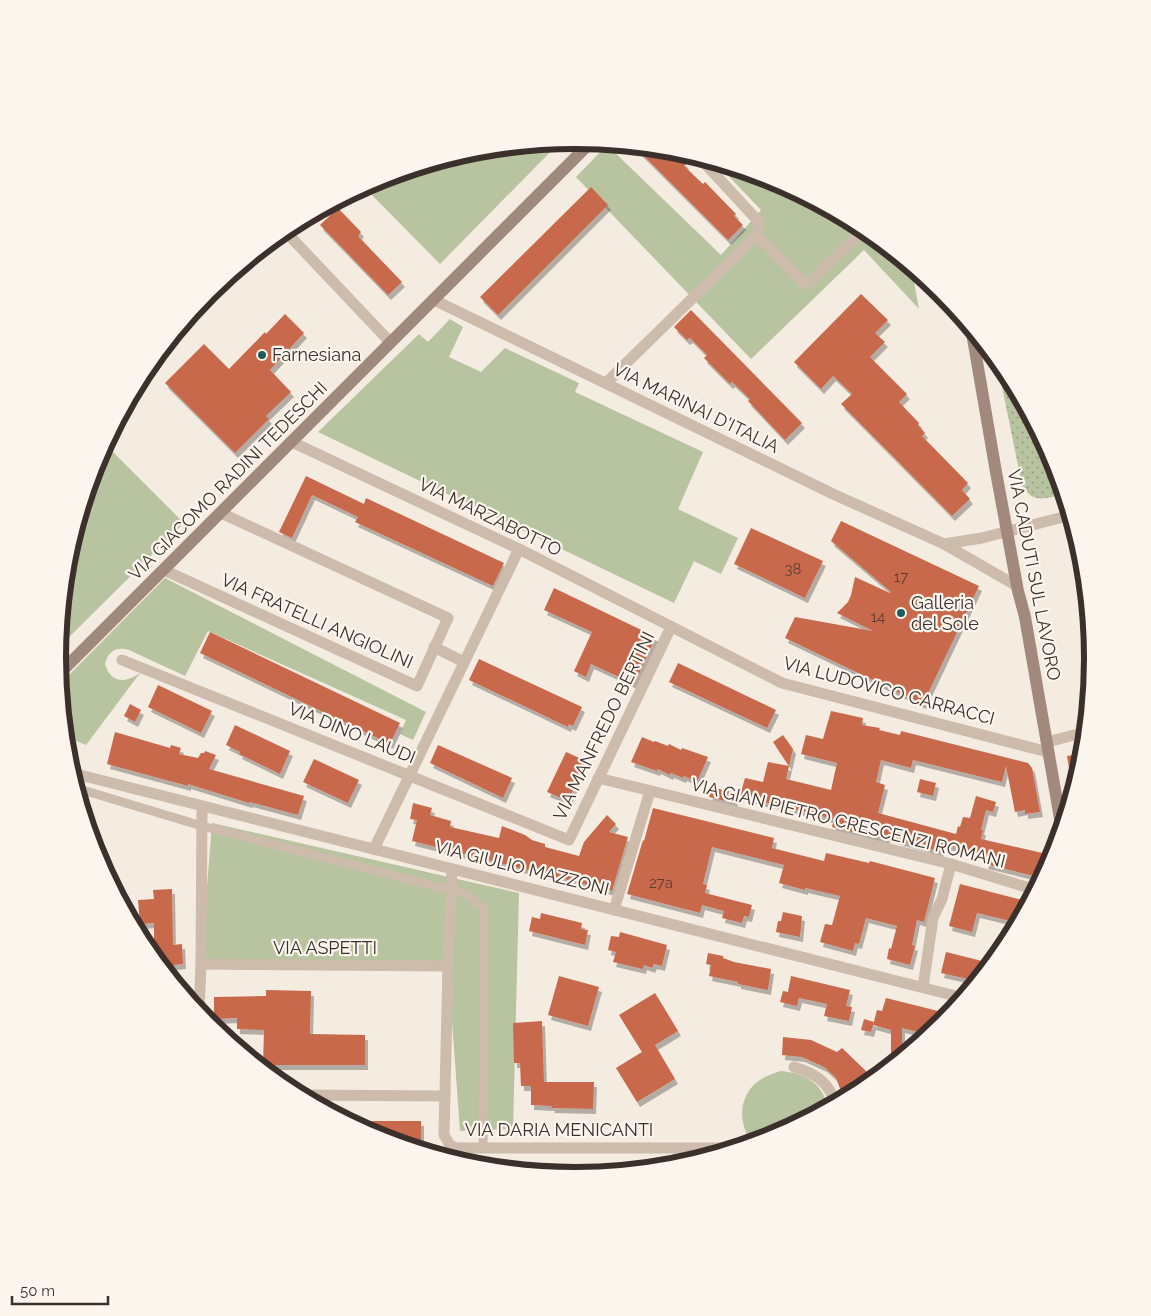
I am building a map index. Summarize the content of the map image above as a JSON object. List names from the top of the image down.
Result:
{
  "streets": {
    "main road": ["VIA GIACOMO RADINI TEDESCHI", "VIA CADUTI SUL LAVORO"],
    "street": [
      "VIA MARINAI D'ITALIA",
      "VIA MARZABOTTO",
      "VIA FRATELLI ANGIOLINI",
      "VIA LUDOVICO CARRACCI",
      "VIA MANFREDO BERTINI",
      "VIA DINO LAUDI",
      "VIA GIAN PIETRO CRESCENZI ROMANI",
      "VIA GIULIO MAZZONI",
      "VIA ASPETTI",
      "VIA DARIA MENICANTI"
    ]
  },
  "crossings": [
    ["VIA MARINAI D'ITALIA", "VIA GIACOMO RADINI TEDESCHI"],
    ["VIA MARINAI D'ITALIA", "VIA CADUTI SUL LAVORO"],
    ["VIA GIACOMO RADINI TEDESCHI", "VIA MARZABOTTO"],
    ["VIA GIACOMO RADINI TEDESCHI", "VIA FRATELLI ANGIOLINI"],
    ["VIA MARZABOTTO", "VIA LUDOVICO CARRACCI"],
    ["VIA MARZABOTTO", "VIA MANFREDO BERTINI"],
    ["VIA CADUTI SUL LAVORO", "VIA LUDOVICO CARRACCI"],
    ["VIA LUDOVICO CARRACCI", "VIA MANFREDO BERTINI"],
    ["VIA MANFREDO BERTINI", "VIA DINO LAUDI"],
    ["VIA MANFREDO BERTINI", "VIA GIAN PIETRO CRESCENZI ROMANI"],
    ["VIA GIULIO MAZZONI", "VIA DARIA MENICANTI"],
    ["VIA ASPETTI", "VIA DARIA MENICANTI"]
  ],
  "places": ["Farnesiana", "Galleria del Sole"],
  "house_numbers": [
    "38",
    "17",
    "14",
    "27a"
  ],
  "scale_bar": "50 m"
}
